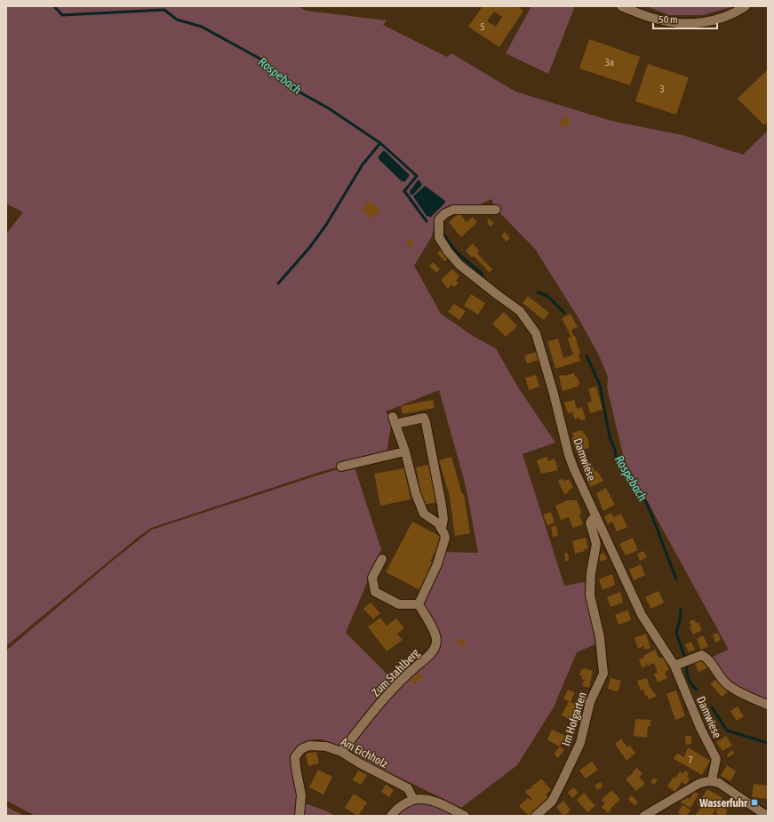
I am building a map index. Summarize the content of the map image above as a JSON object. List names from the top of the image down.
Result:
{
  "streets": {
    "street": [
      "Damwiese",
      "Zum Stahlberg",
      "Im Hofgarten",
      "Am Eichholz"
    ]
  },
  "crossings": [
    ["Damwiese", "Im Hofgarten"],
    ["Zum Stahlberg", "Am Eichholz"]
  ],
  "water": ["Rospebach"],
  "places": {
    "transit": ["Wasserfuhr"]
  },
  "house_numbers": [
    "5",
    "3a",
    "3",
    "7"
  ],
  "scale_bar": "50 m"
}
